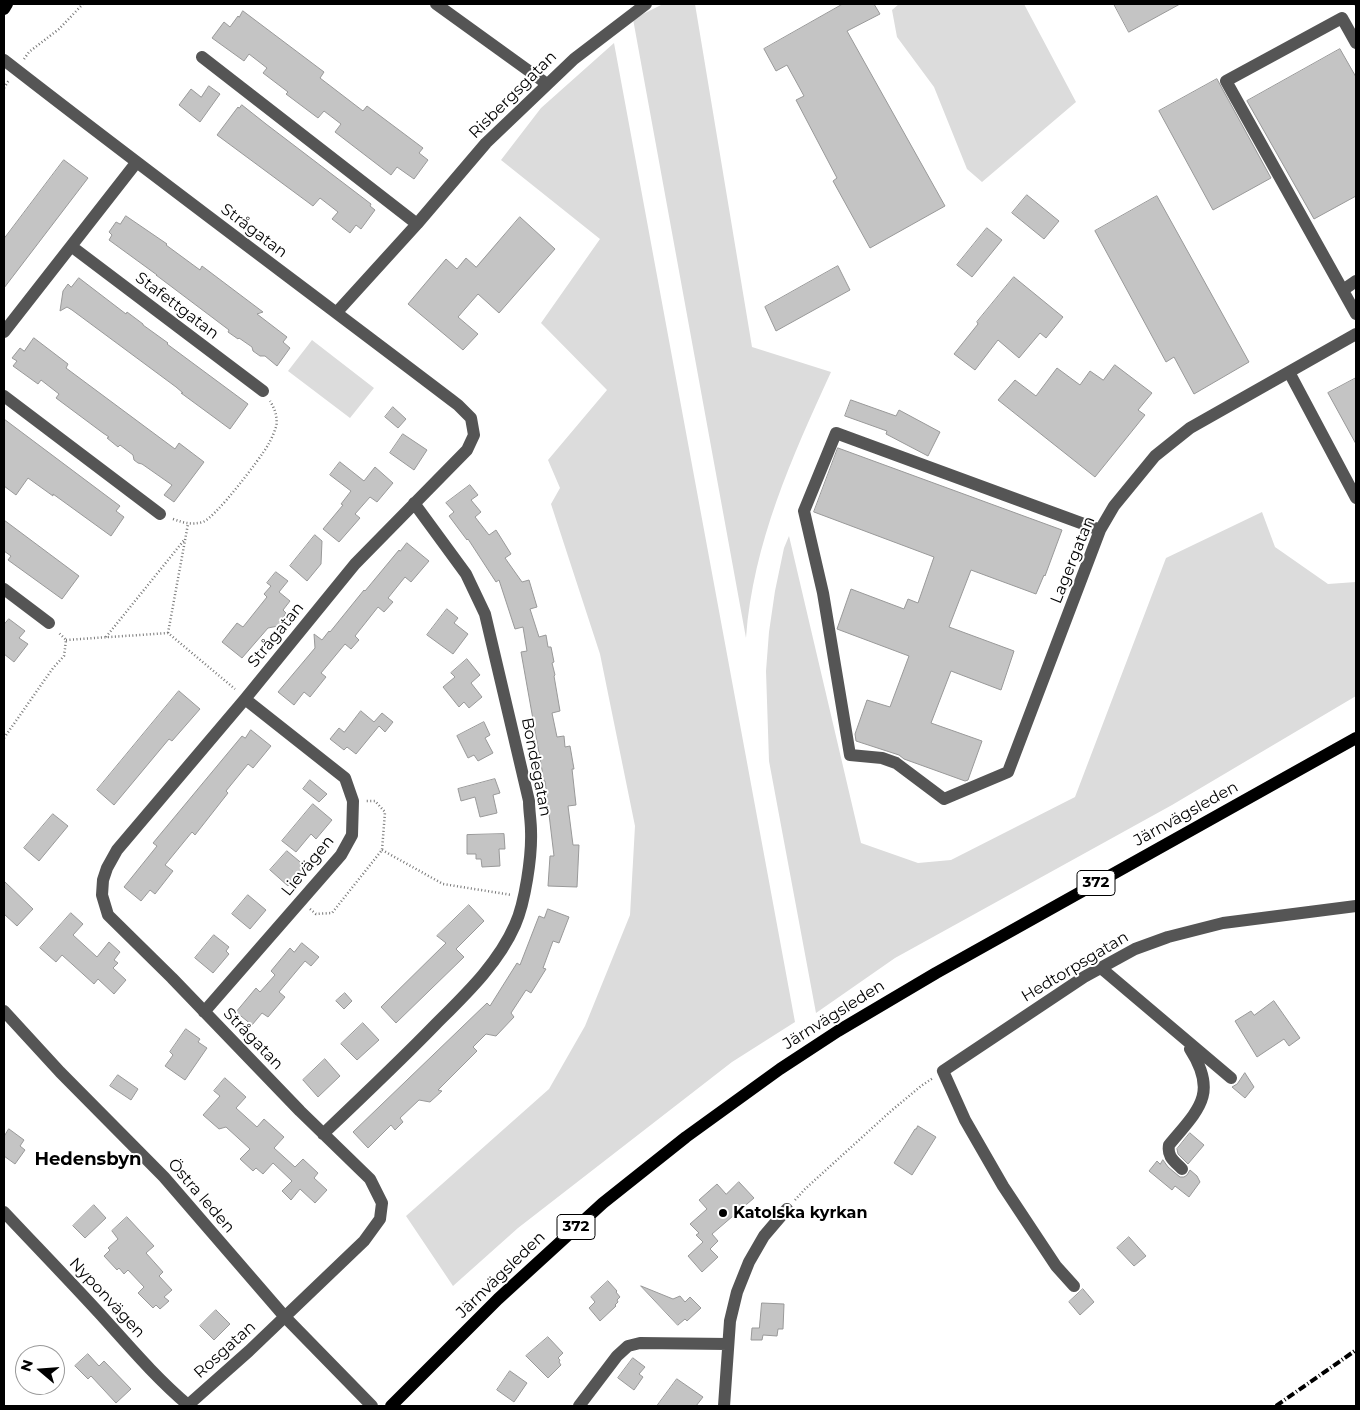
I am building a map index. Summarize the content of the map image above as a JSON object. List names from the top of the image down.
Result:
{
  "streets": {
    "main road": ["Järnvägsleden", "372"],
    "street": [
      "Risbergsgatan",
      "Strågatan",
      "Stafettgatan",
      "Lagergatan",
      "Bondegatan",
      "Lievägen",
      "Hedtorpsgatan",
      "Östra leden",
      "Nyponvägen",
      "Rosgatan"
    ]
  },
  "crossings": [
    ["Risbergsgatan", "Strågatan"],
    ["Strågatan", "Bondegatan"],
    ["Strågatan", "Lievägen"],
    ["Strågatan", "Östra leden"],
    ["Strågatan", "Rosgatan"],
    ["Östra leden", "Rosgatan"],
    ["Nyponvägen", "Rosgatan"]
  ],
  "districts": ["Hedensbyn"],
  "places": ["Katolska kyrkan"],
  "north": "left"
}
